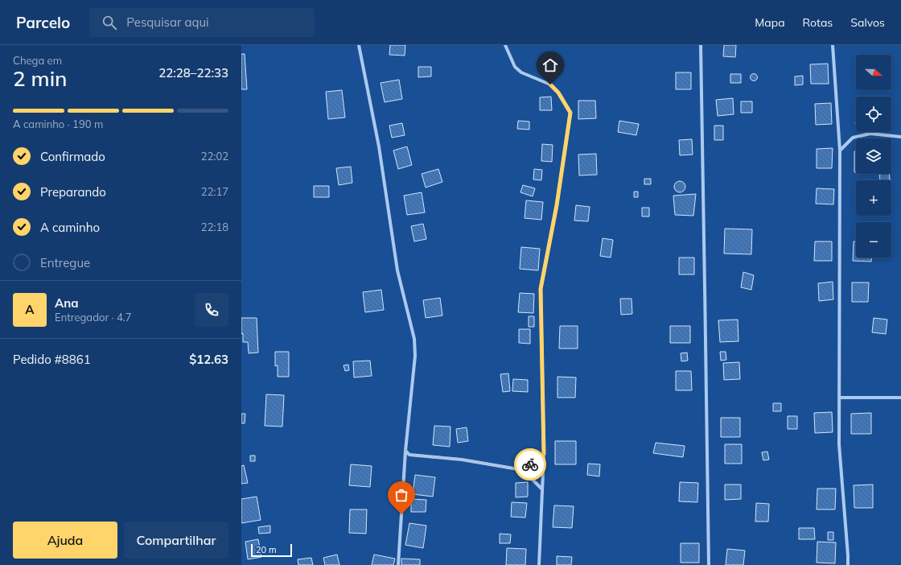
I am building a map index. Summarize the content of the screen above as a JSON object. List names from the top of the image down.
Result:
{
  "scale_bar": "20 m",
  "north": "right",
  "page": {
    "header": "Parcelo",
    "search": "Pesquisar aqui",
    "nav": ["Mapa", "Rotas", "Salvos"],
    "heading": ["2 min", "Chega em", "22:28–22:33"],
    "panel": [
      "Ana",
      "Entregador · 4.7",
      "Pedido #8861",
      "$12.63"
    ],
    "map_buttons": ["+", "−"],
    "bar": "A caminho · 190 m",
    "list": [
      ["Confirmado", "22:02"],
      ["Preparando", "22:17"],
      ["A caminho", "22:18"],
      "Entregue"
    ],
    "round": "A",
    "buttons": ["Ajuda", "Compartilhar"],
    "scale": "20 m"
  }
}
